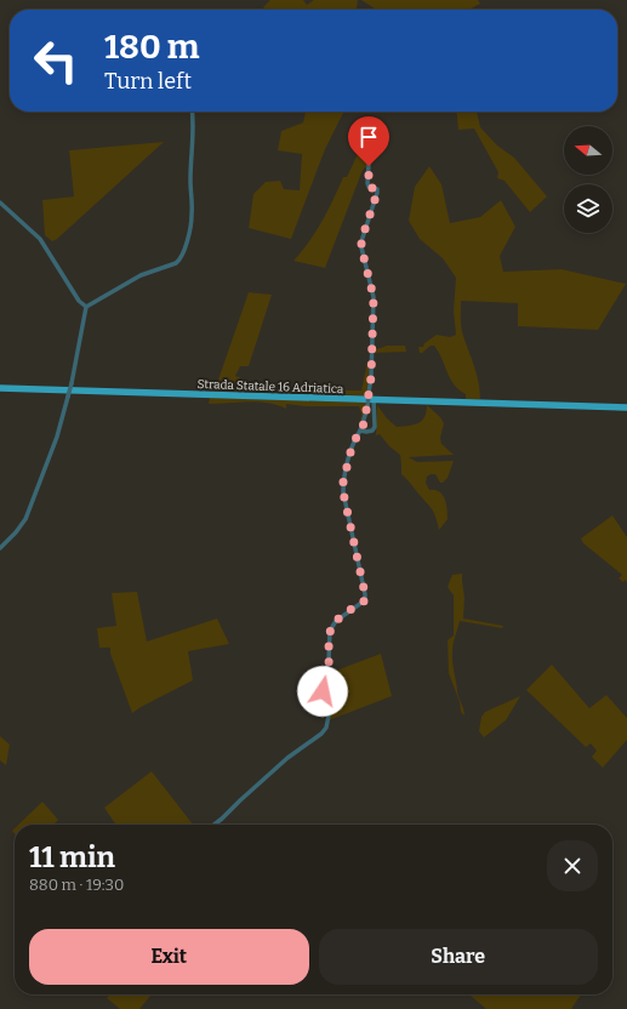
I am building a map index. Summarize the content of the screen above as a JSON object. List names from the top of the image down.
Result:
{
  "streets": {
    "main road": ["Strada Statale 16 Adriatica"]
  },
  "north": "left",
  "page": {
    "turn": ["180 m", "Turn left"],
    "heading": ["11 min", "880 m · 19:30"],
    "buttons": ["Exit", "Share"]
  }
}
